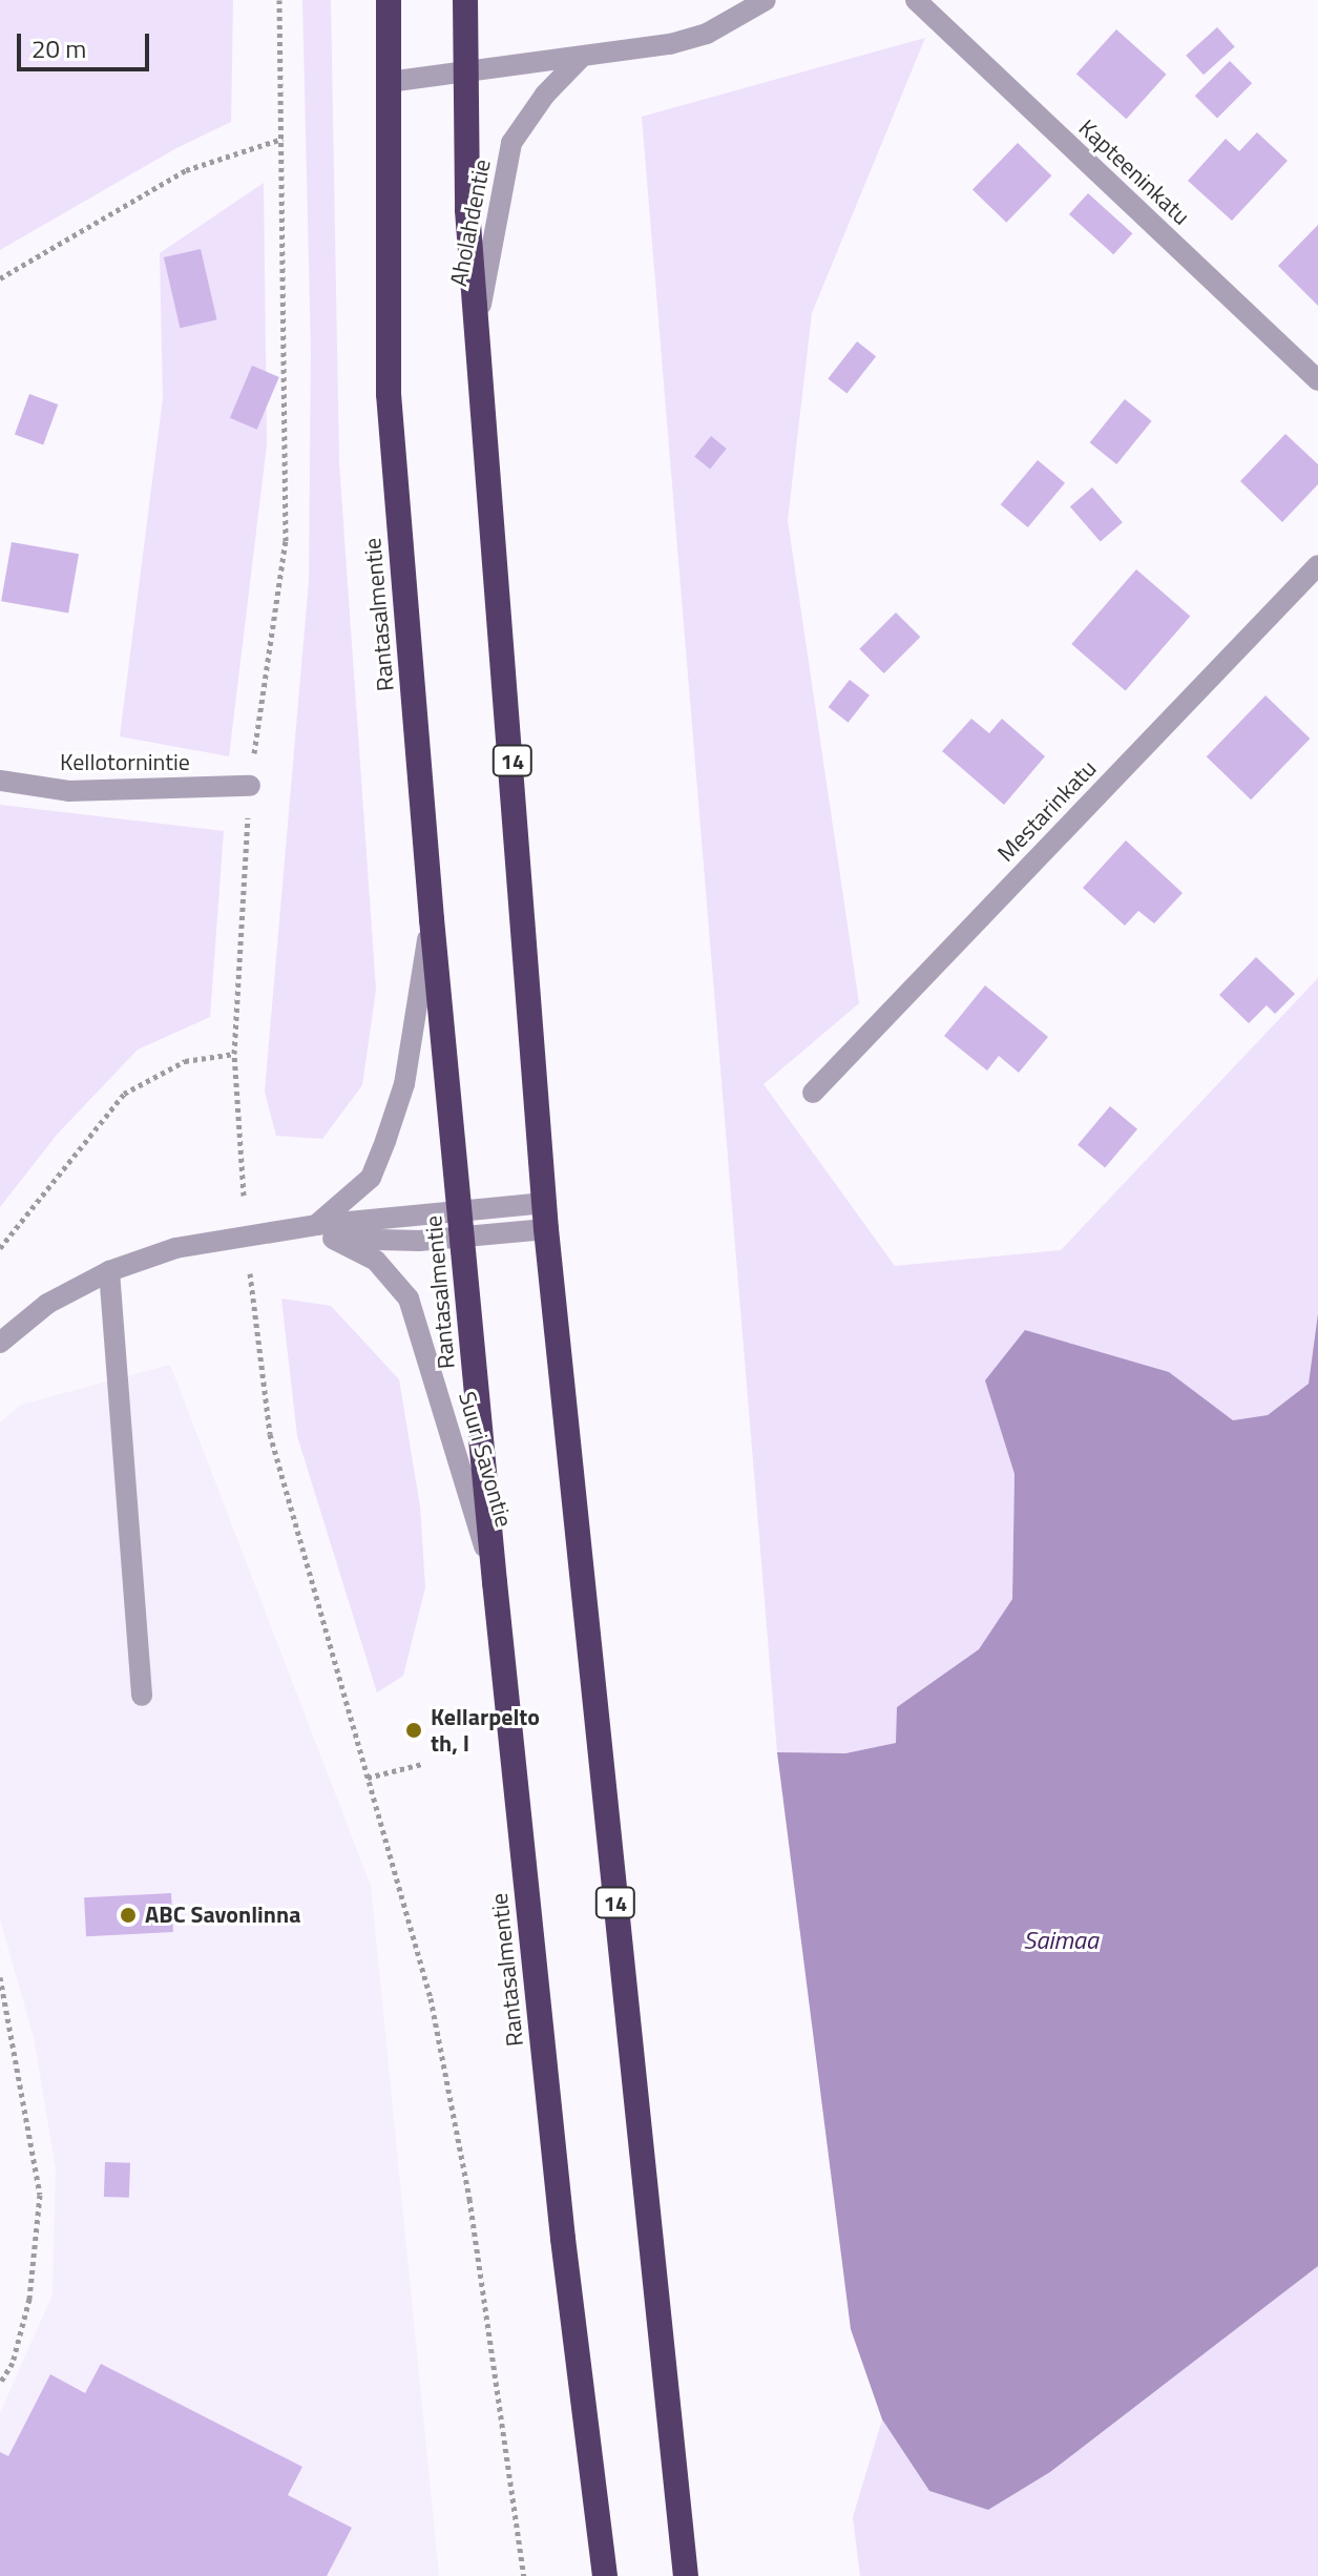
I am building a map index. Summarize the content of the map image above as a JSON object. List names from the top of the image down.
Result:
{
  "streets": {
    "highway": ["Rantasalmentie", "14"],
    "street": [
      "Kapteeninkatu",
      "Aholahdentie",
      "Kellotornintie",
      "Mestarinkatu",
      "Suuri Savontie"
    ]
  },
  "crossings": [
    ["Aholahdentie", "14"],
    ["Rantasalmentie", "Suuri Savontie"],
    ["14", "Suuri Savontie"]
  ],
  "water": ["Saimaa"],
  "places": ["Kellarpelto th, I", "ABC Savonlinna"],
  "scale_bar": "20 m"
}
